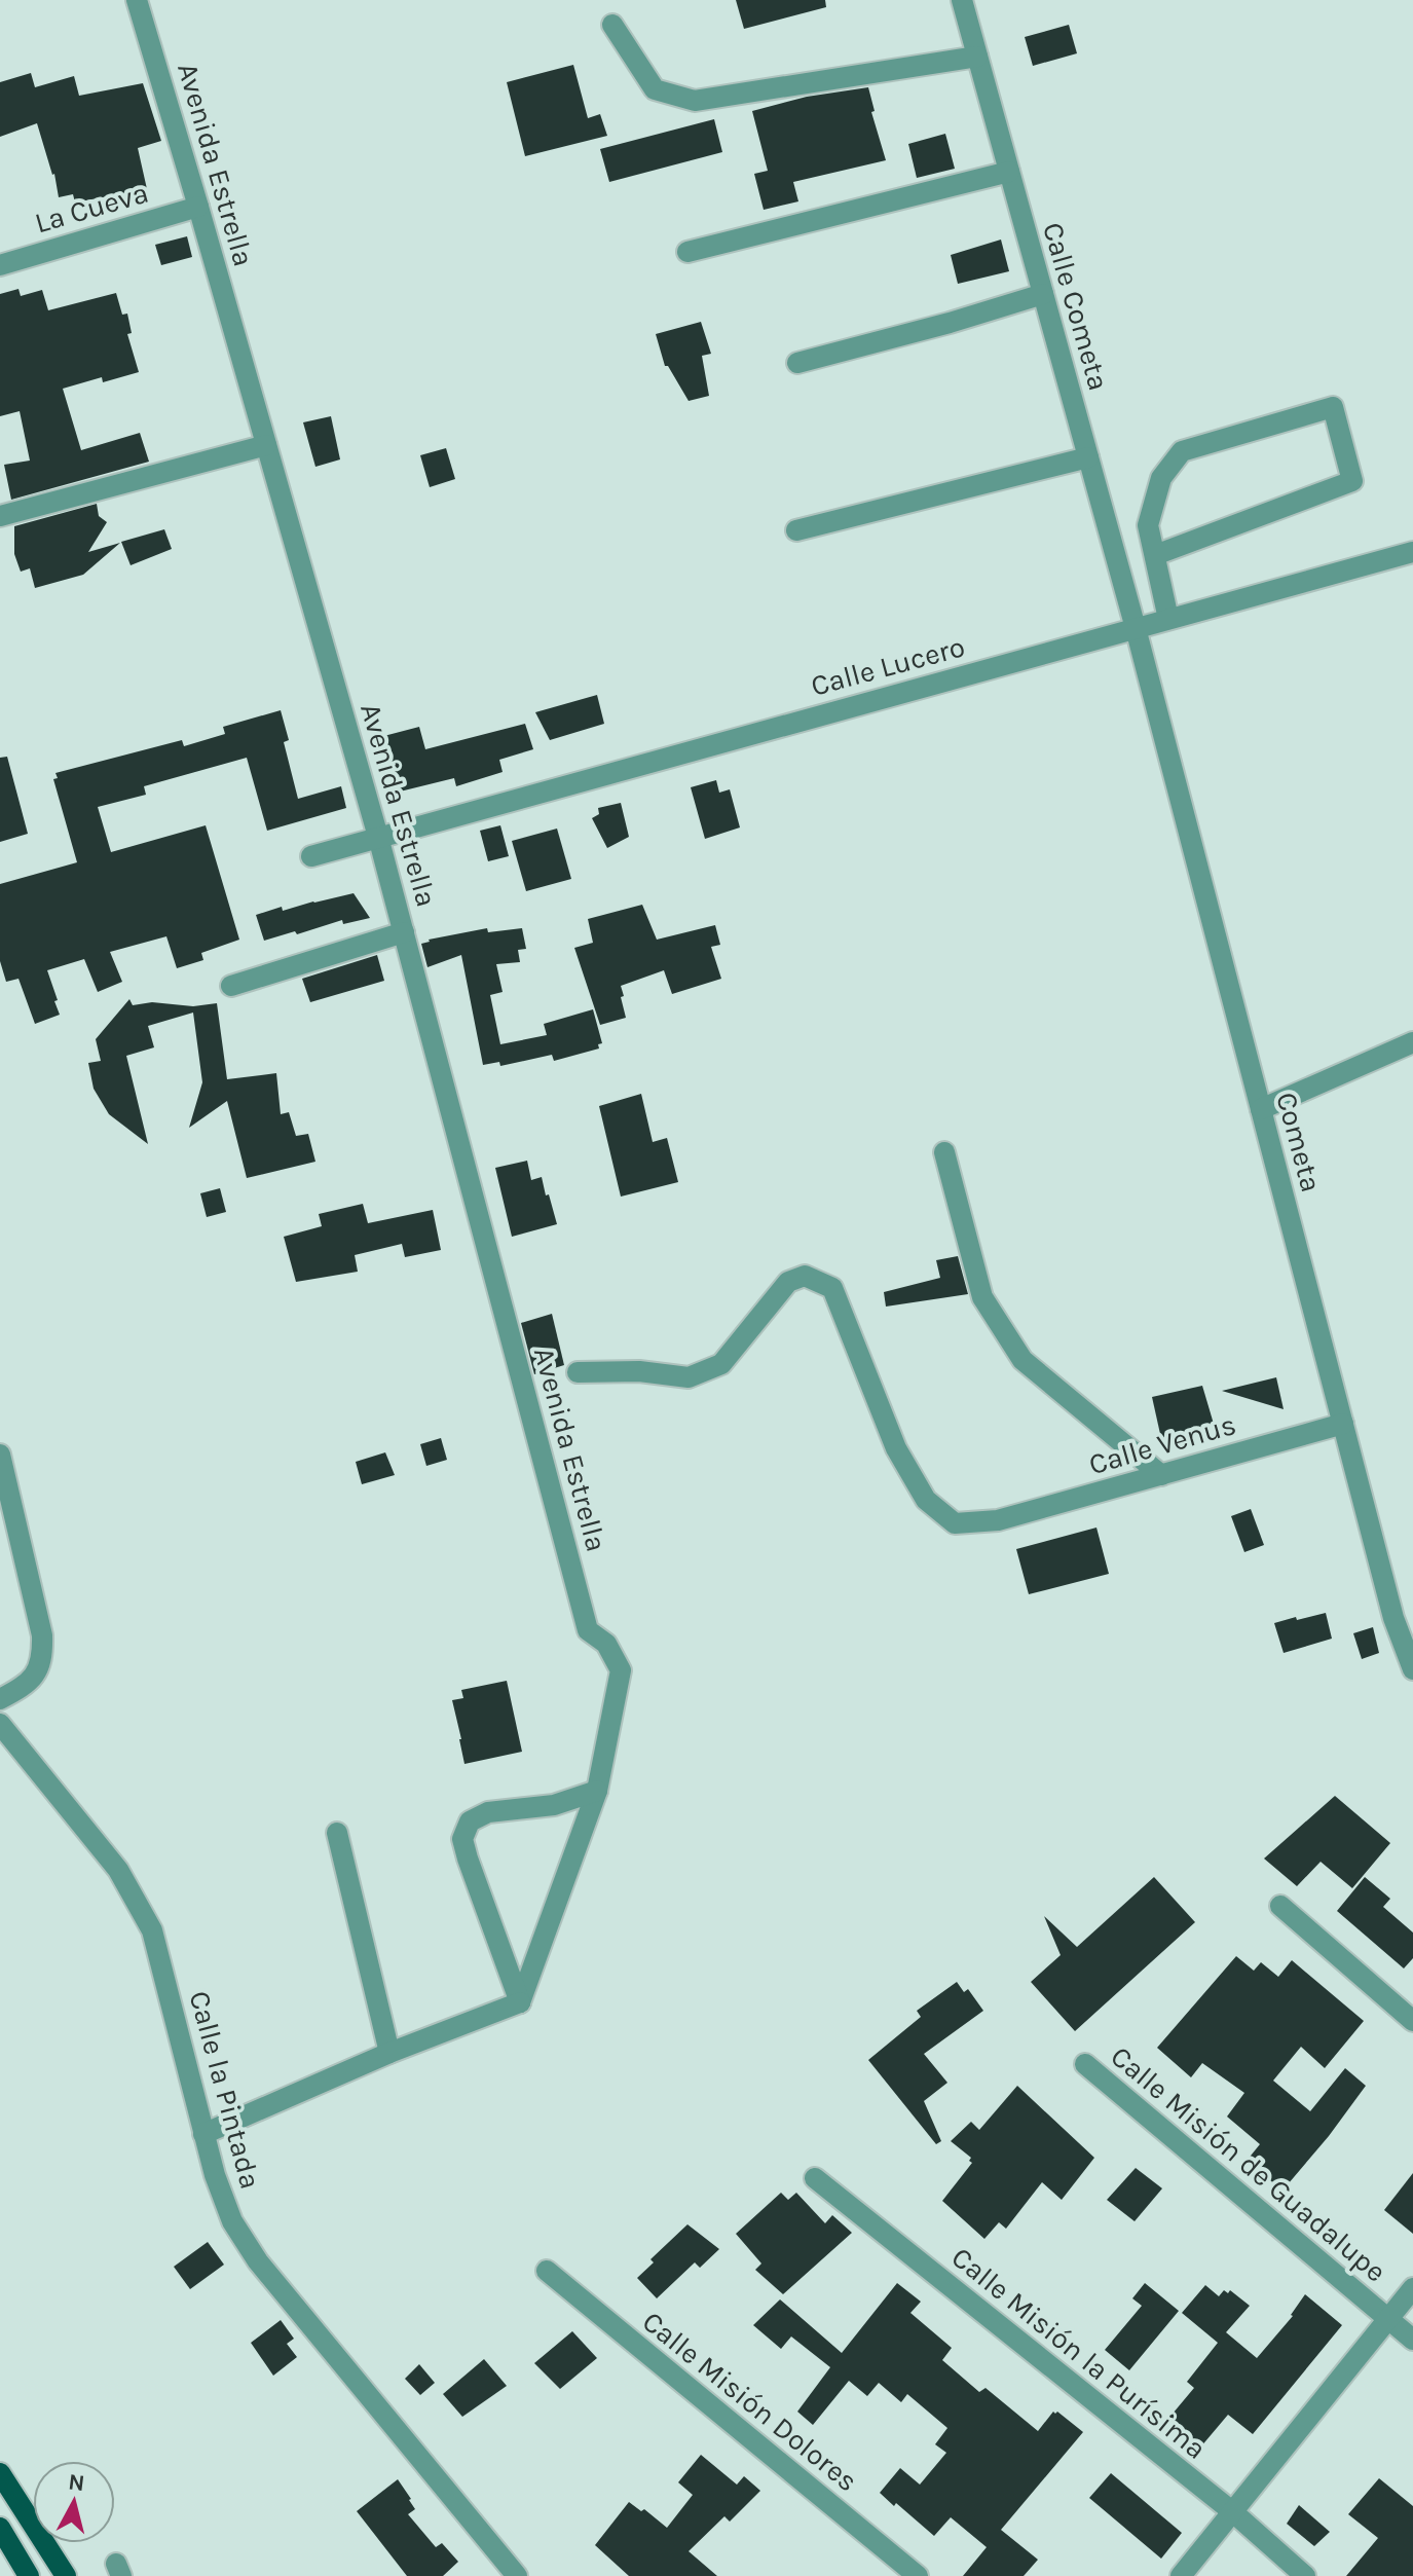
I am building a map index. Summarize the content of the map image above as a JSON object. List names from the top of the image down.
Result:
{
  "streets": {
    "street": [
      "Avenida Estrella",
      "La Cueva",
      "Calle Cometa",
      "Calle Lucero",
      "Cometa",
      "Calle Venus",
      "Calle la Pintada",
      "Calle Misión de Guadalupe",
      "Calle Misión la Purísima",
      "Calle Misión Dolores"
    ]
  },
  "crossings": [
    ["Avenida Estrella", "La Cueva"],
    ["Avenida Estrella", "Calle Lucero"],
    ["Calle Cometa", "Calle Lucero"],
    ["Calle Cometa", "Cometa"],
    ["Calle Lucero", "Cometa"],
    ["Cometa", "Calle Venus"]
  ],
  "north": "top"
}
